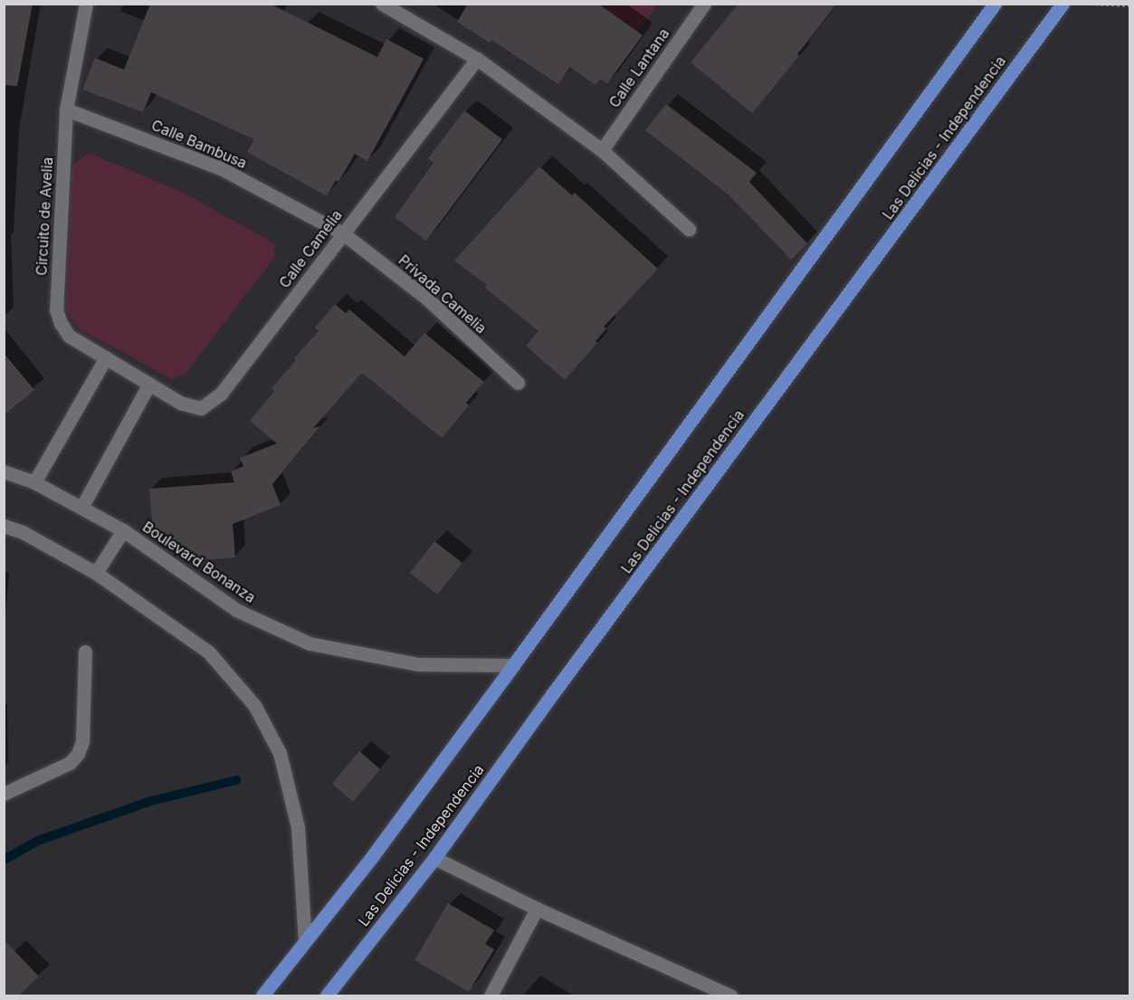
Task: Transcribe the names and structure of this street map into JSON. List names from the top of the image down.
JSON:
{
  "streets": {
    "main road": ["Las Delicias - Independencia"],
    "street": [
      "Calle Lantana",
      "Calle Bambusa",
      "Circuito de Avelia",
      "Calle Camelia",
      "Privada Camelia",
      "Boulevard Bonanza"
    ]
  },
  "crossings": [
    ["Calle Bambusa", "Circuito de Avelia"],
    ["Calle Bambusa", "Calle Camelia"],
    ["Calle Bambusa", "Privada Camelia"],
    ["Circuito de Avelia", "Calle Camelia"],
    ["Calle Camelia", "Privada Camelia"]
  ]
}
